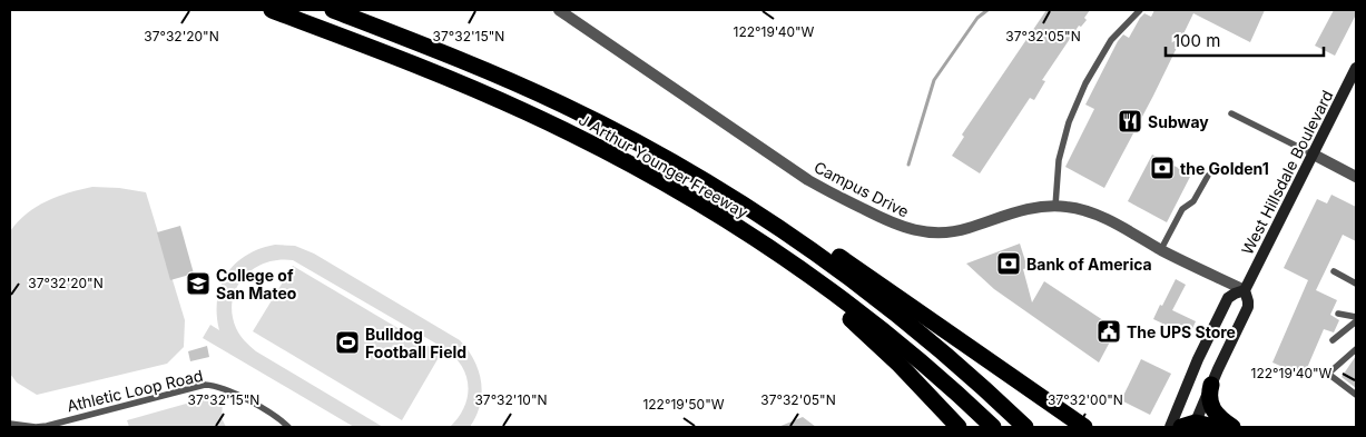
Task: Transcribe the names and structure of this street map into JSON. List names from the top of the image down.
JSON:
{
  "streets": {
    "highway": ["J Arthur Younger Freeway"],
    "main road": ["West Hillsdale Boulevard"],
    "street": ["Campus Drive"],
    "lane": ["Athletic Loop Road"]
  },
  "crossings": [
    ["West Hillsdale Boulevard", "Campus Drive"]
  ],
  "places": {
    "restaurant": ["Subway"],
    "bank": ["the Golden1", "Bank of America"],
    "school or university": ["College of San Mateo"],
    "public building": ["The UPS Store"],
    "sports": ["Bulldog Football Field"]
  },
  "scale_bar": "100 m",
  "coordinates": [
    "122°19'40\"W",
    "37°32'20\"N",
    "37°32'15\"N",
    "37°32'05\"N",
    "37°32'10\"N",
    "37°32'00\"N",
    "122°19'50\"W"
  ]
}
